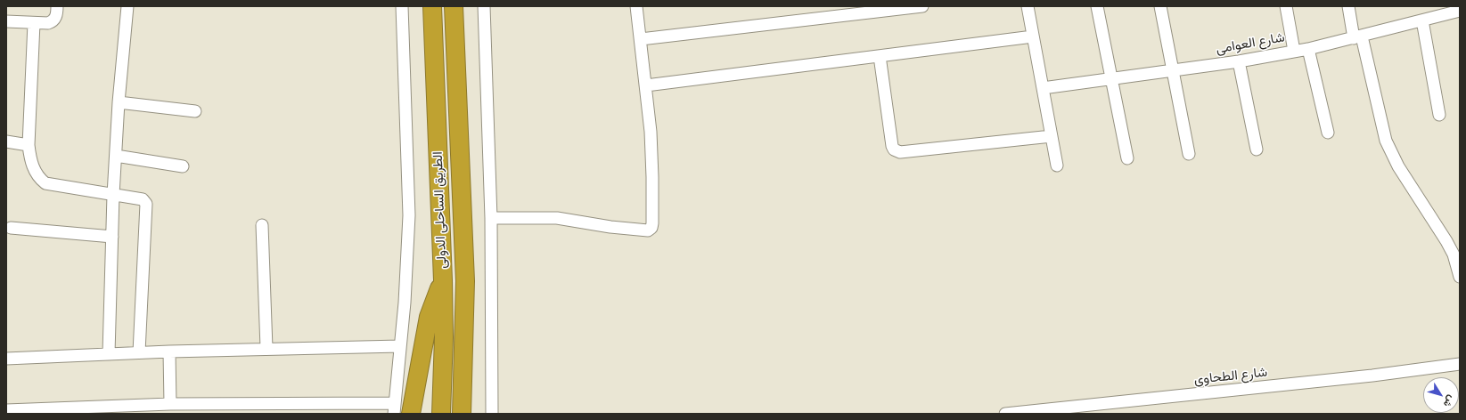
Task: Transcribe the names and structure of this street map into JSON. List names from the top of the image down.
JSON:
{
  "streets": {
    "highway": ["الطريق الساحلى الدولى"],
    "street": ["شارع العوامى", "شارع الطحاوى"]
  },
  "north": "bottom right"
}
